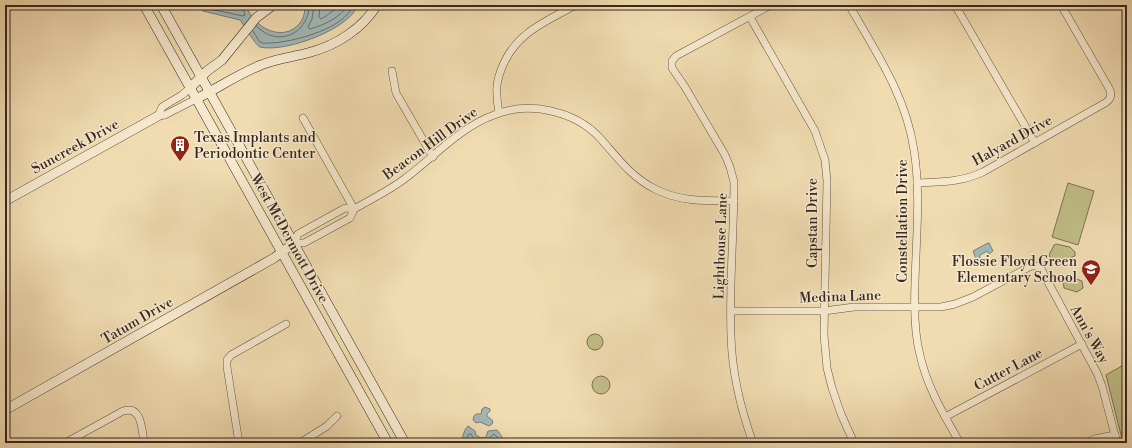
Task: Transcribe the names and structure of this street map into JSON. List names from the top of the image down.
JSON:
{
  "streets": {
    "main road": ["Suncreek Drive", "West McDermott Drive", "Tatum Drive"],
    "street": [
      "Halyard Drive",
      "Beacon Hill Drive",
      "Constellation Drive",
      "Capstan Drive",
      "Lighthouse Lane",
      "Medina Lane",
      "Ann's Way",
      "Cutter Lane"
    ]
  },
  "crossings": [
    ["Halyard Drive", "Constellation Drive"],
    ["Beacon Hill Drive", "West McDermott Drive"],
    ["Beacon Hill Drive", "Lighthouse Lane"],
    ["Beacon Hill Drive", "Tatum Drive"],
    ["Suncreek Drive", "West McDermott Drive"],
    ["Constellation Drive", "Medina Lane"],
    ["Constellation Drive", "Cutter Lane"],
    ["Capstan Drive", "Lighthouse Lane"],
    ["Capstan Drive", "Medina Lane"],
    ["West McDermott Drive", "Tatum Drive"],
    ["Lighthouse Lane", "Medina Lane"],
    ["Medina Lane", "Ann's Way"],
    ["Ann's Way", "Cutter Lane"]
  ],
  "places": {
    "building": ["Texas Implants and Periodontic Center"],
    "school or university": ["Flossie Floyd Green Elementary School"]
  }
}
